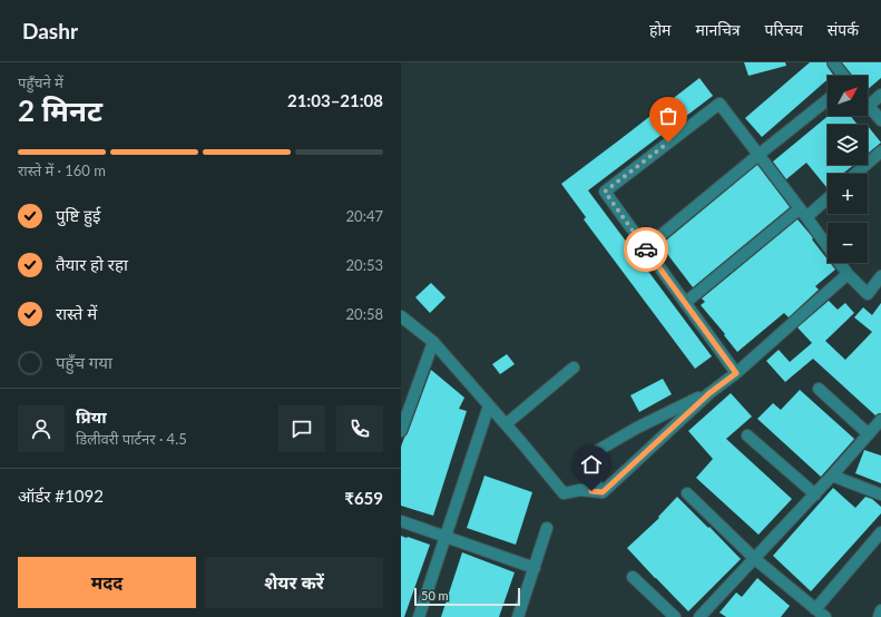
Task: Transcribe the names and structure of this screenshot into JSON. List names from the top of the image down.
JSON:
{
  "scale_bar": "50 m",
  "north": "top right",
  "page": {
    "header": "Dashr",
    "nav": [
      "होम",
      "मानचित्र",
      "परिचय",
      "संपर्क"
    ],
    "heading": ["2 मिनट", "पहुँचने में", "21:03–21:08"],
    "panel": [
      "प्रिया",
      "डिलीवरी पार्टनर · 4.5",
      "ऑर्डर #1092",
      "₹659"
    ],
    "map_buttons": ["+", "−"],
    "bar": "रास्ते में · 160 m",
    "list": [
      ["पुष्टि हुई", "20:47"],
      ["तैयार हो रहा", "20:53"],
      ["रास्ते में", "20:58"],
      "पहुँच गया"
    ],
    "buttons": ["मदद", "शेयर करें"],
    "scale": "50 m"
  }
}
